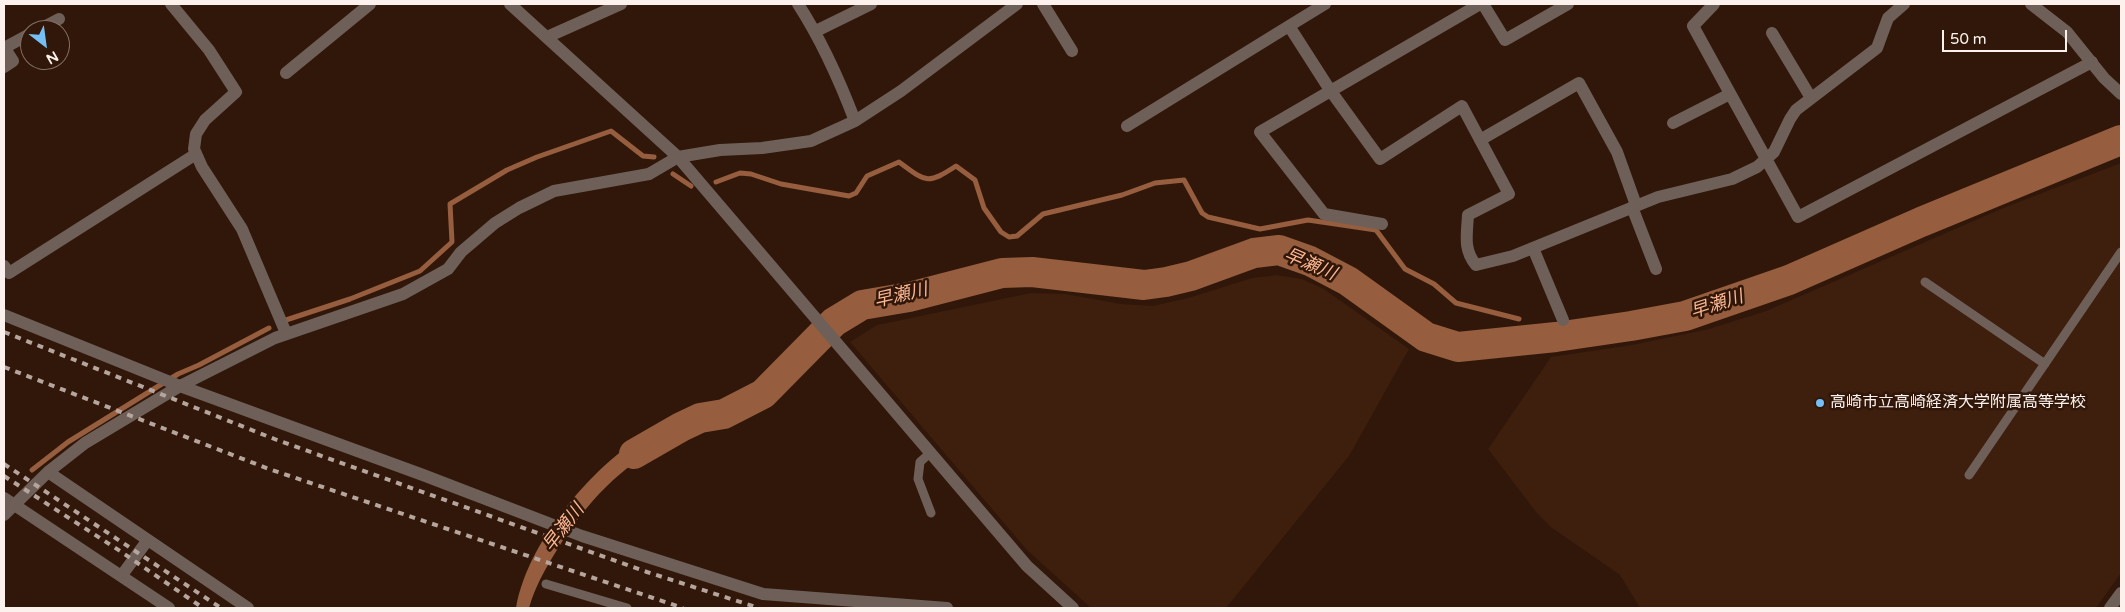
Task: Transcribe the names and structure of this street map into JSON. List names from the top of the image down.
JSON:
{
  "water": ["早瀬川"],
  "places": ["高崎市立高崎経済大学附属高等学校"],
  "scale_bar": "50 m",
  "north": "bottom right"
}
